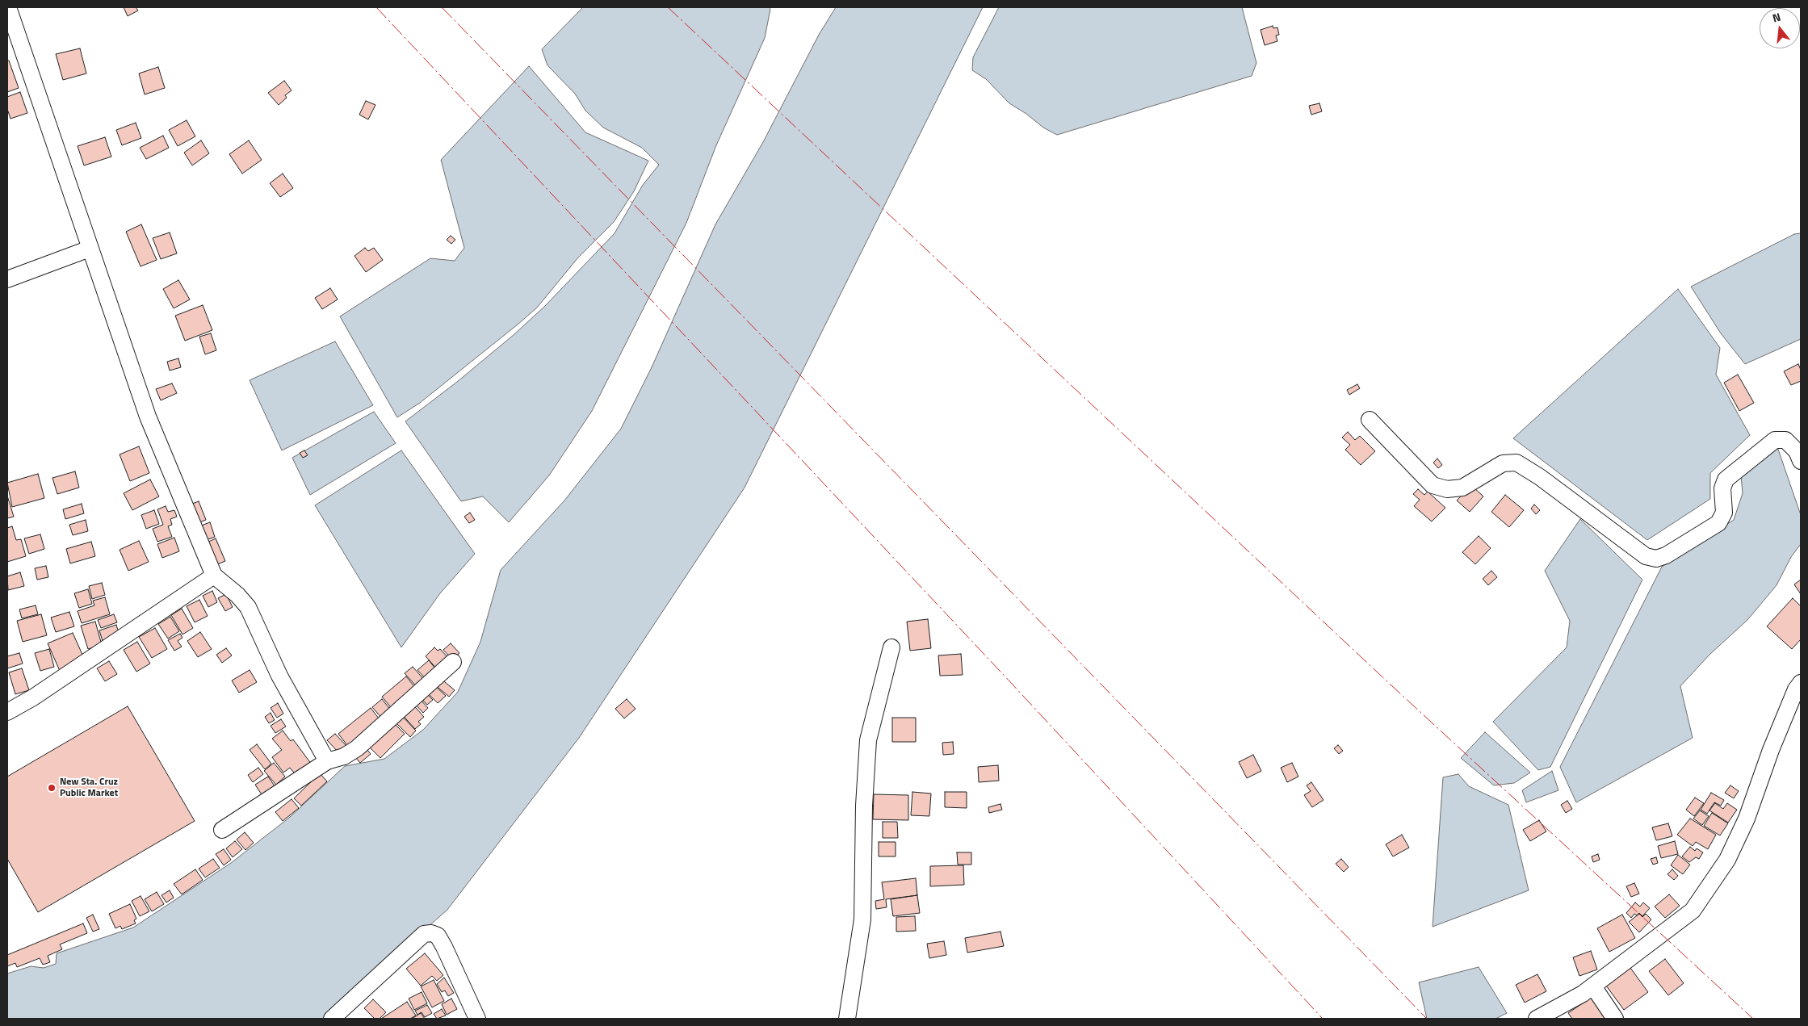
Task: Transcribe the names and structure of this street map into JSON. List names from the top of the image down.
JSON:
{
  "places": ["New Sta. Cruz Public Market"],
  "north": "top"
}
